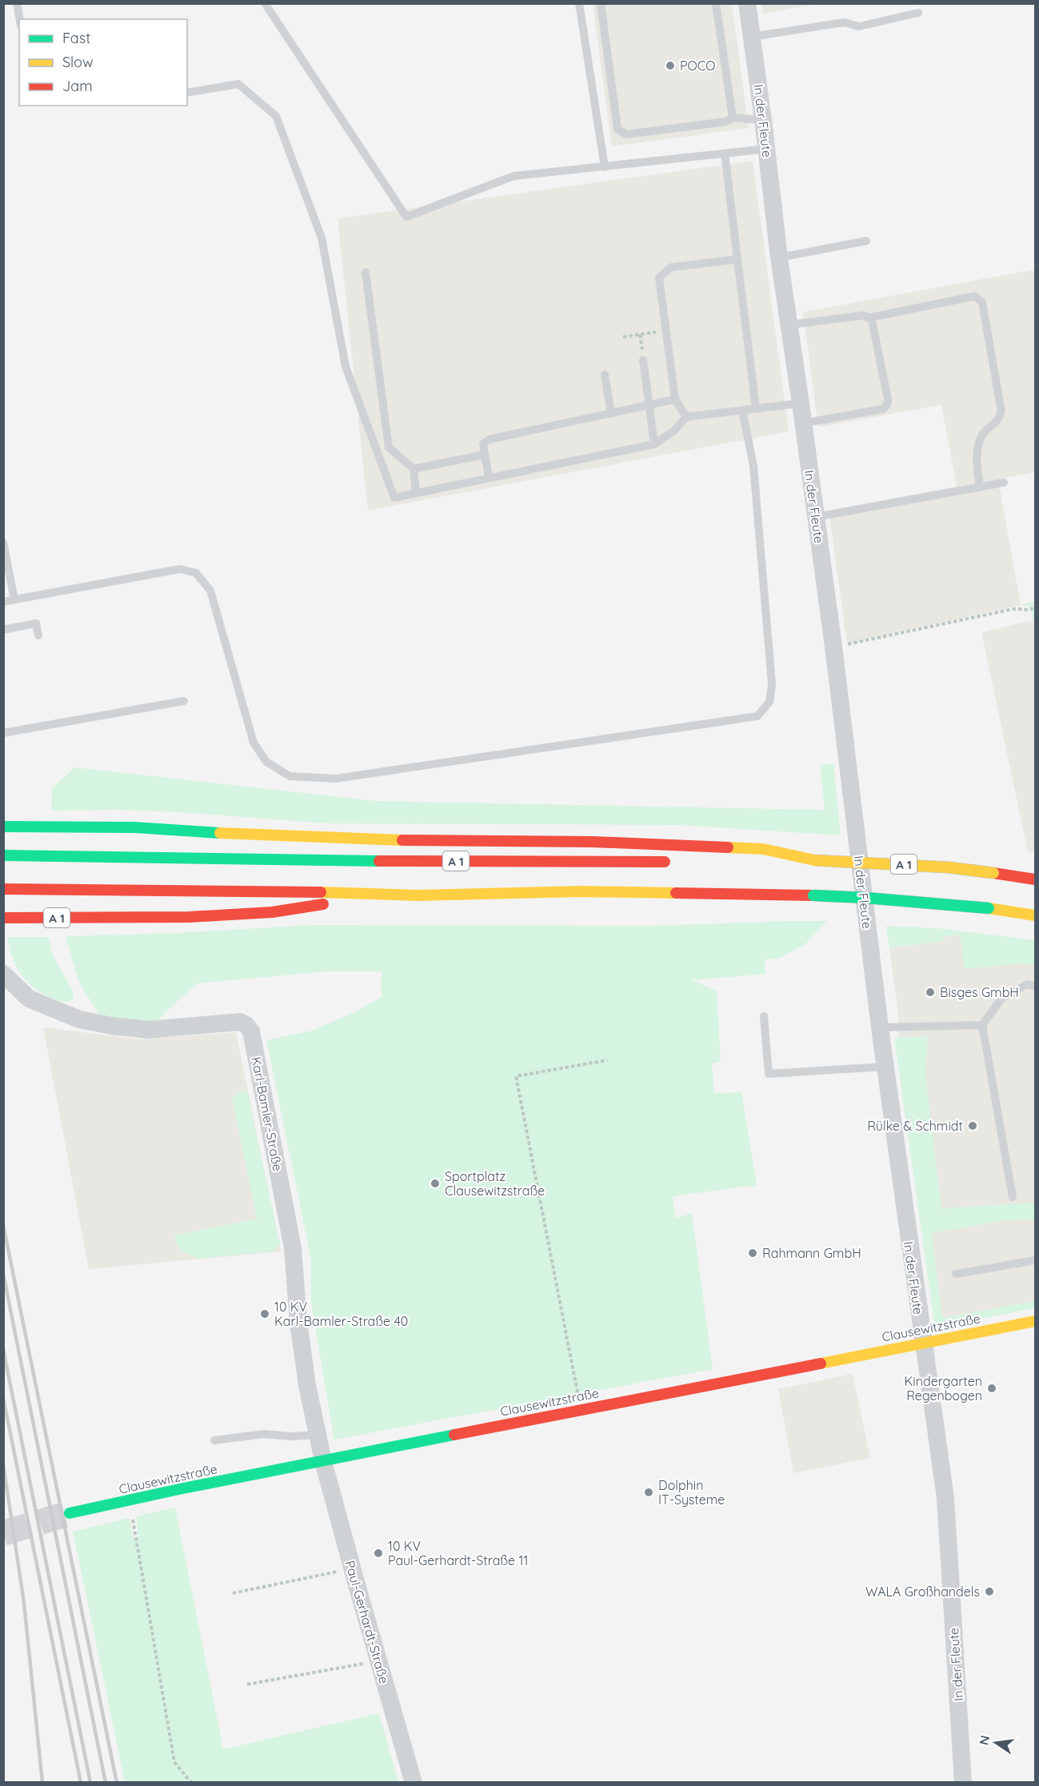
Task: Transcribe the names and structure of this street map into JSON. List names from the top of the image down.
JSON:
{
  "streets": {
    "main road": ["A 1", "Clausewitzstraße"],
    "street": ["In der Fleute", "Karl-Bamler-Straße", "Paul-Gerhardt-Straße"]
  },
  "crossings": [
    ["In der Fleute", "Clausewitzstraße"],
    ["Karl-Bamler-Straße", "Clausewitzstraße"],
    ["Karl-Bamler-Straße", "Paul-Gerhardt-Straße"],
    ["Clausewitzstraße", "Paul-Gerhardt-Straße"]
  ],
  "places": [
    "POCO",
    "Bisges GmbH",
    "Rülke & Schmidt",
    "Sportplatz Clausewitzstraße",
    "Rahmann GmbH",
    "10 KV Karl-Bamler-Straße 40",
    "Kindergarten Regenbogen",
    "Dolphin IT-Systeme",
    "10 KV Paul-Gerhardt-Straße 11",
    "WALA Großhandels"
  ],
  "legend": ["Fast", "Slow", "Jam"],
  "north": "left"
}
